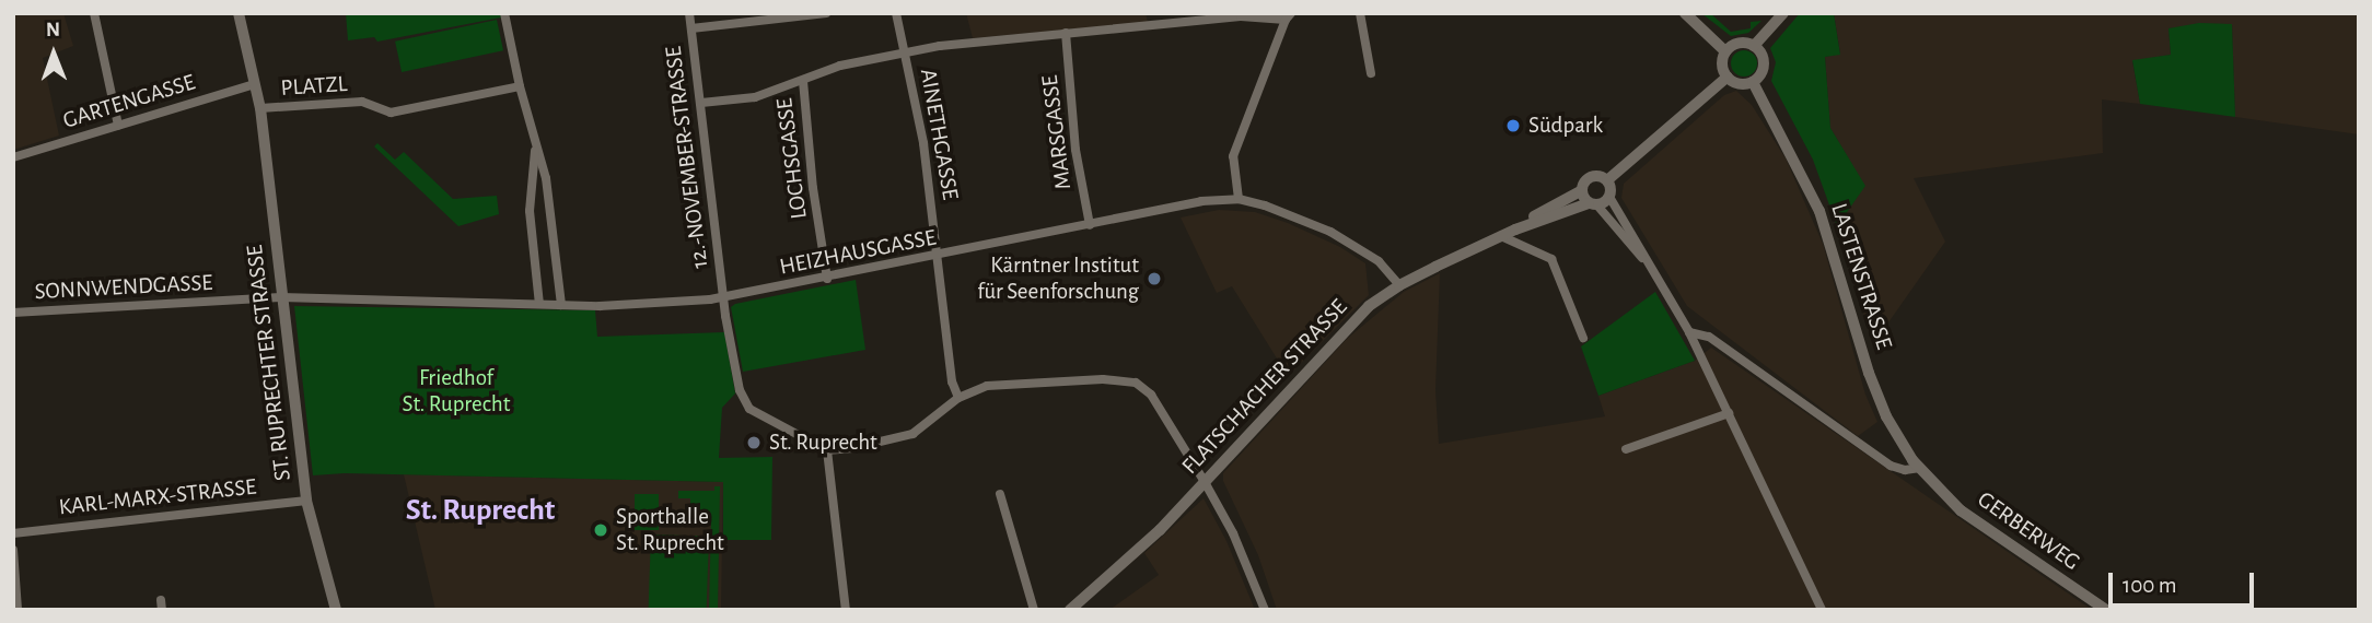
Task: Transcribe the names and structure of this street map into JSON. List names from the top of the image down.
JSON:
{
  "streets": {
    "street": [
      "PLATZL",
      "GARTENGASSE",
      "MARSGASSE",
      "AINETHGASSE",
      "12.-NOVEMBER-STRASSE",
      "LOCHSGASSE",
      "HEIZHAUSGASSE",
      "LASTENSTRASSE",
      "SONNWENDGASSE",
      "ST. RUPRECHTER STRASSE",
      "FLATSCHACHER STRASSE",
      "KARL-MARX-STRASSE",
      "GERBERWEG"
    ]
  },
  "crossings": [
    ["PLATZL", "ST. RUPRECHTER STRASSE"],
    ["GARTENGASSE", "ST. RUPRECHTER STRASSE"],
    ["MARSGASSE", "HEIZHAUSGASSE"],
    ["AINETHGASSE", "HEIZHAUSGASSE"],
    ["12.-NOVEMBER-STRASSE", "HEIZHAUSGASSE"],
    ["LOCHSGASSE", "HEIZHAUSGASSE"],
    ["HEIZHAUSGASSE", "SONNWENDGASSE"],
    ["HEIZHAUSGASSE", "ST. RUPRECHTER STRASSE"],
    ["HEIZHAUSGASSE", "FLATSCHACHER STRASSE"],
    ["LASTENSTRASSE", "GERBERWEG"],
    ["SONNWENDGASSE", "ST. RUPRECHTER STRASSE"],
    ["ST. RUPRECHTER STRASSE", "KARL-MARX-STRASSE"]
  ],
  "districts": ["St. Ruprecht"],
  "parks": ["Friedhof St. Ruprecht"],
  "places": [
    "Südpark",
    "Kärntner Institut für Seenforschung",
    "St. Ruprecht",
    "Sporthalle St. Ruprecht"
  ],
  "scale_bar": "100 m",
  "north": "top"
}
